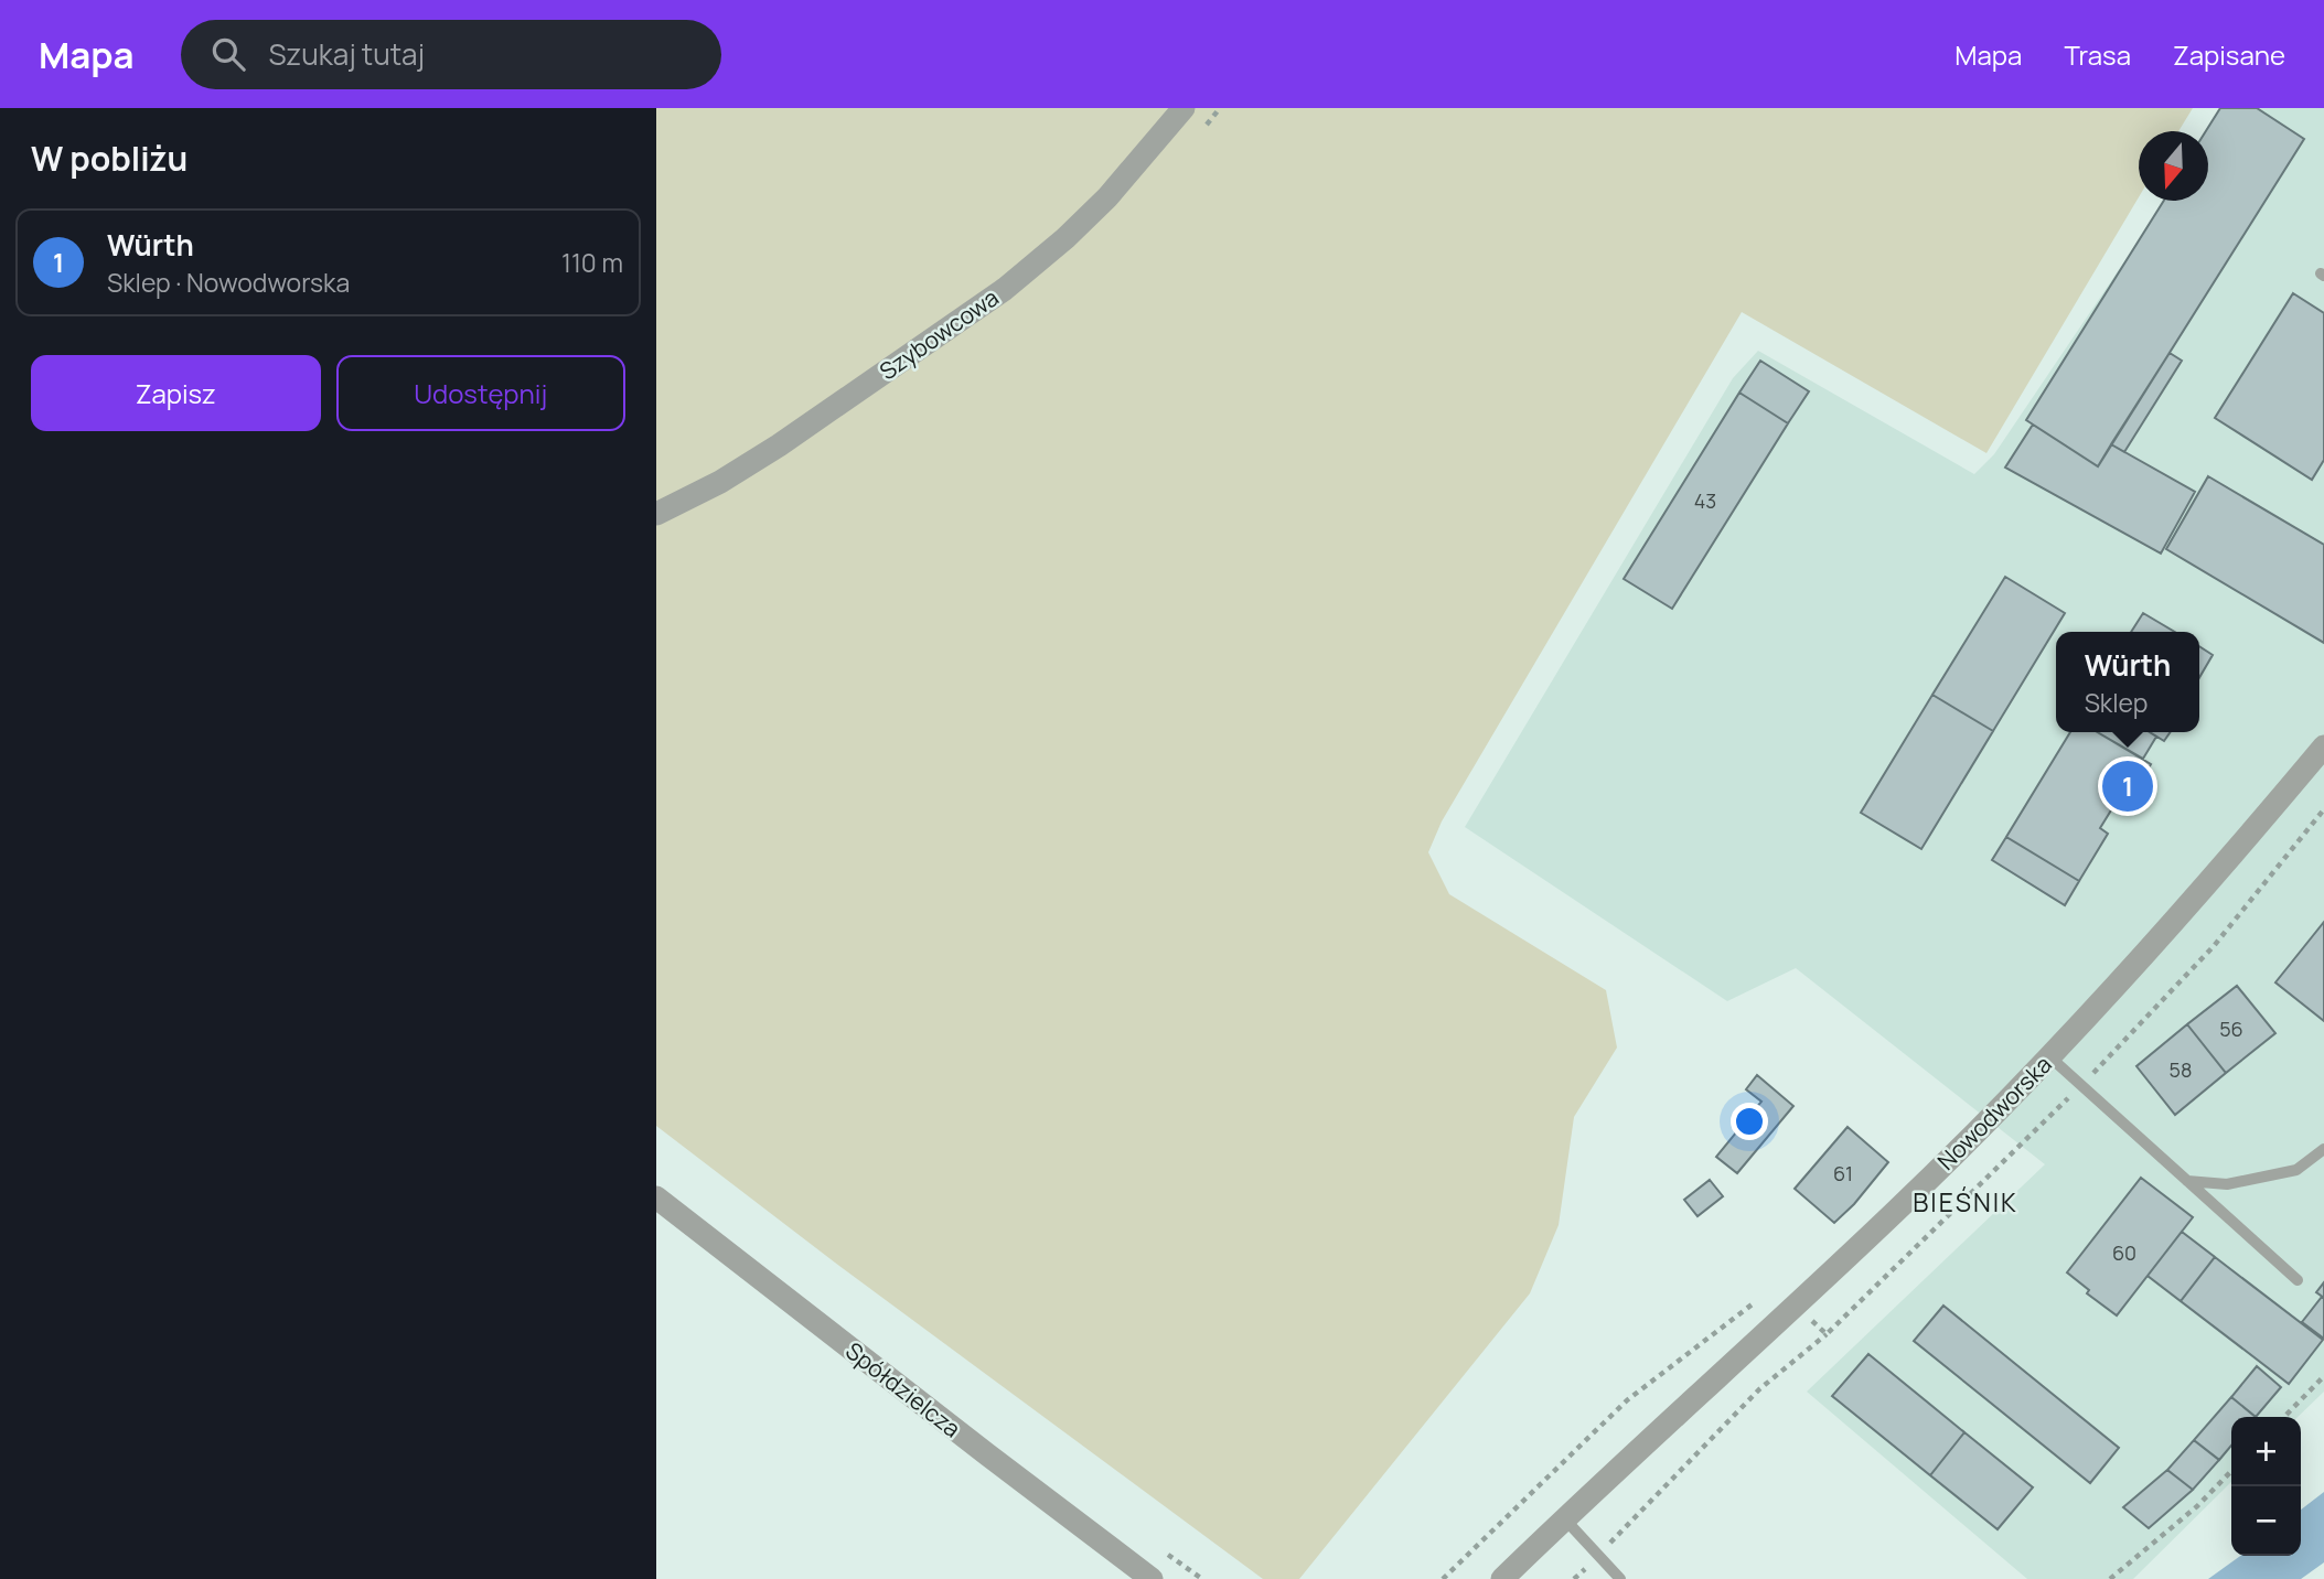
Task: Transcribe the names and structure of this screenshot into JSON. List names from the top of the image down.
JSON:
{
  "streets": {
    "street": ["Szybowcowa", "Nowodworska", "Spółdzielcza"]
  },
  "districts": ["BIEŚNIK"],
  "house_numbers": [
    "43",
    "56",
    "58",
    "61",
    "60"
  ],
  "north": "bottom",
  "page": {
    "header": "Mapa",
    "search": "Szukaj tutaj",
    "nav": ["Mapa", "Trasa", "Zapisane"],
    "heading": "W pobliżu",
    "list": [
      {
        "mark": "1",
        "name": "Würth",
        "note": "Sklep · Nowodworska",
        "value": "110 m"
      }
    ],
    "buttons": ["Zapisz", "Udostępnij"],
    "popup": ["Würth", "Sklep"],
    "pins": "1",
    "map_buttons": ["+", "−"]
  }
}
